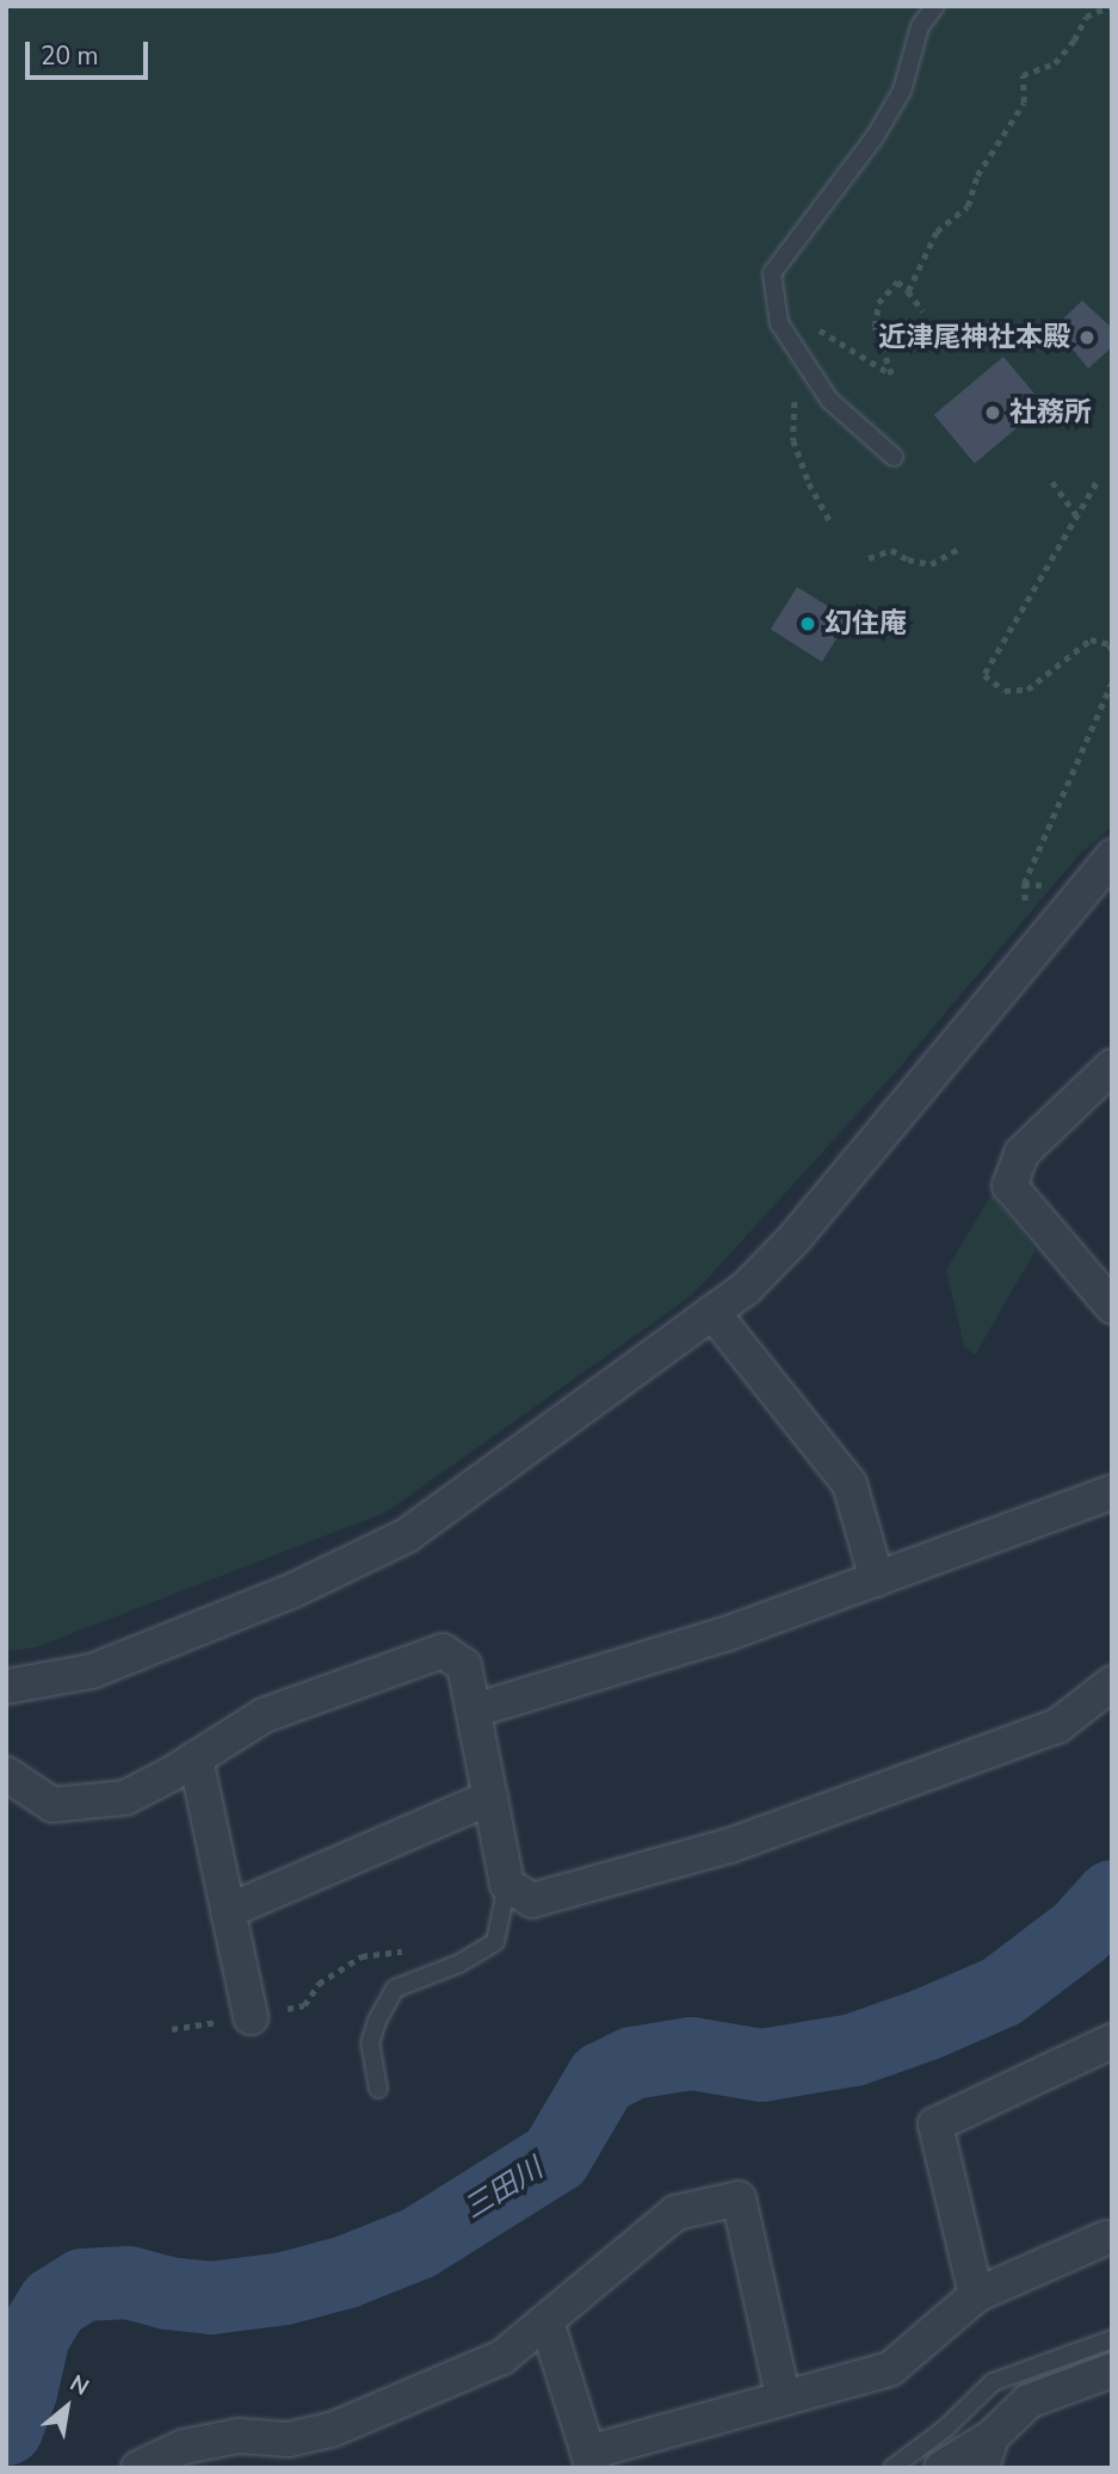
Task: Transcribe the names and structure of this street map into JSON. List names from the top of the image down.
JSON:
{
  "water": ["三田川"],
  "places": ["近津尾神社本殿", "社務所", "幻住庵"],
  "scale_bar": "20 m",
  "north": "top right"
}
